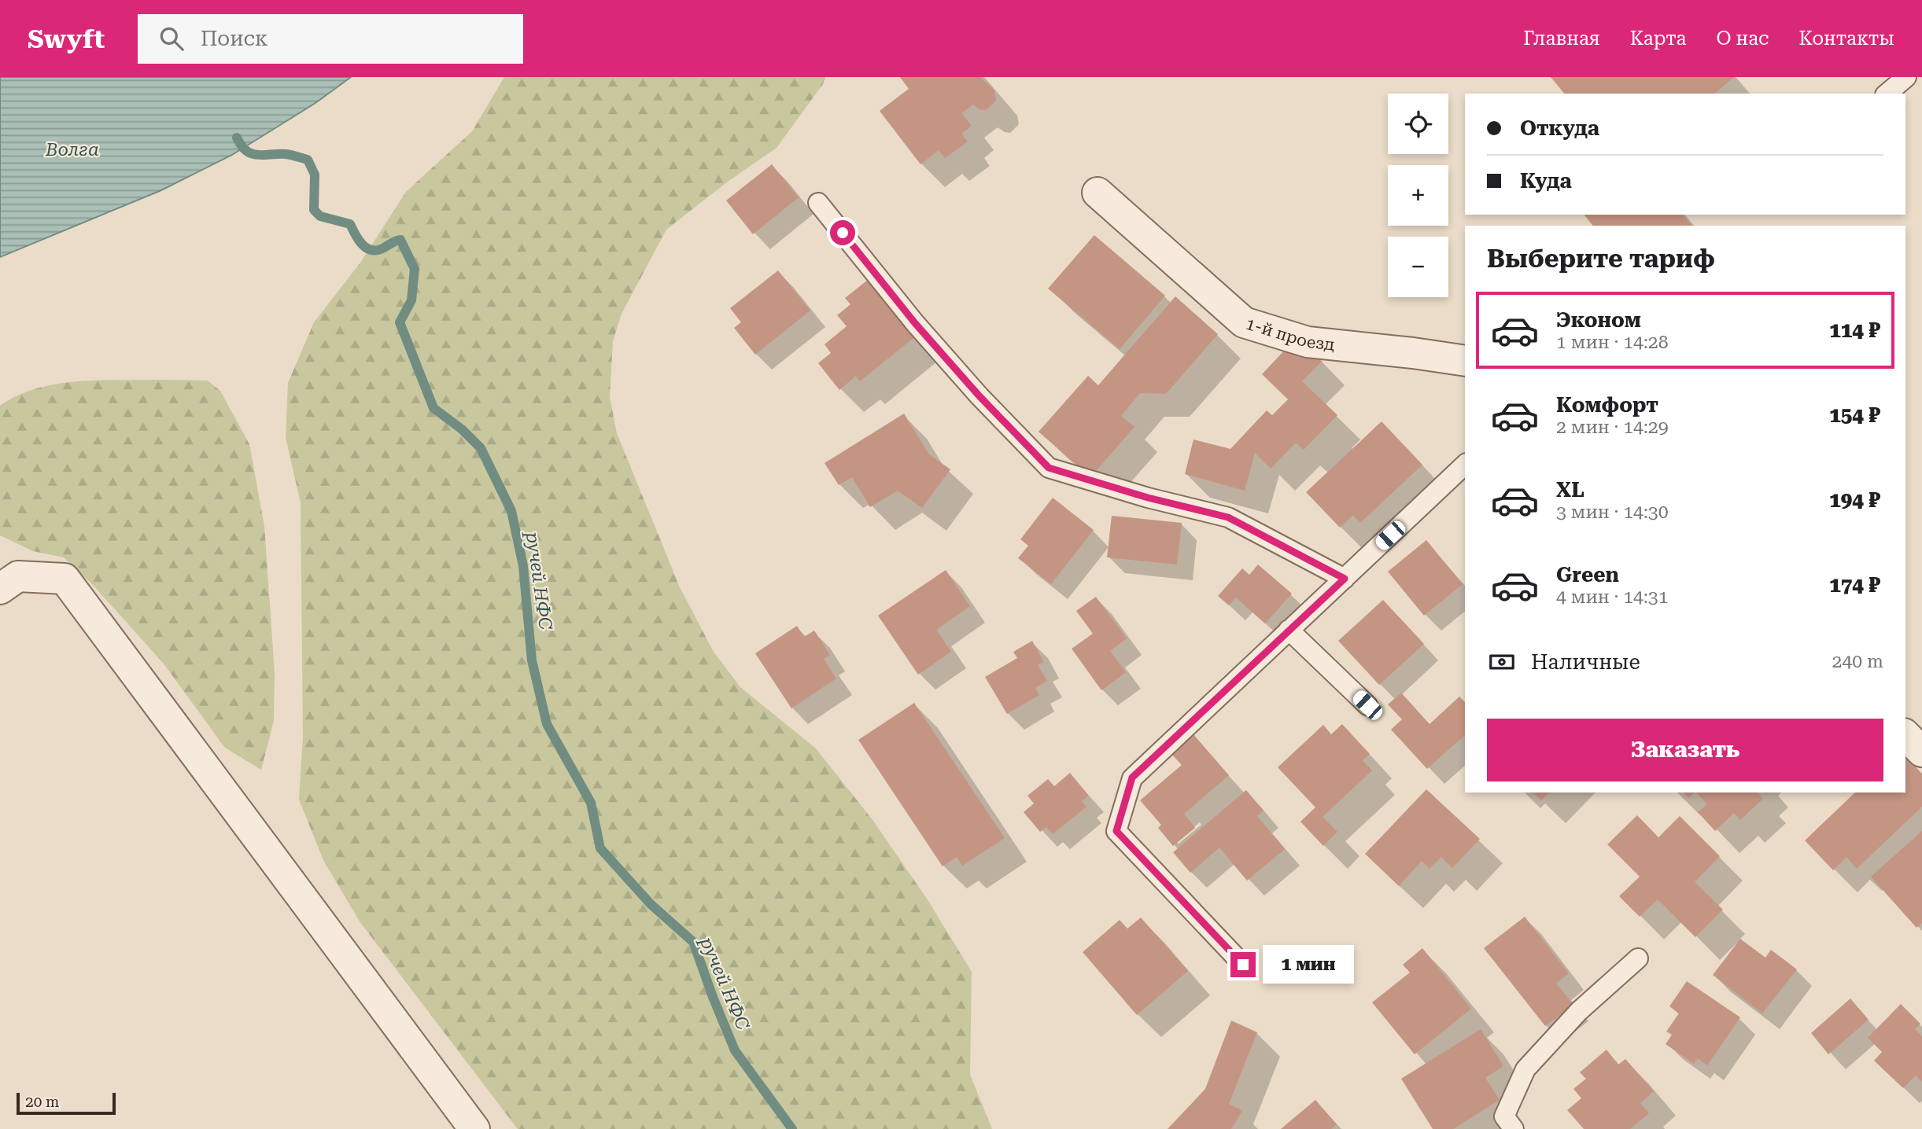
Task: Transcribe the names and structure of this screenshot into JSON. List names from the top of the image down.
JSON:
{
  "streets": {
    "street": ["1-й проезд"]
  },
  "water": ["Волга", "ручей НФС"],
  "scale_bar": "20 m",
  "page": {
    "header": "Swyft",
    "search": "Поиск",
    "nav": [
      "Главная",
      "Карта",
      "О нас",
      "Контакты"
    ],
    "map_buttons": ["+", "−"],
    "banner": ["Откуда", "Куда"],
    "heading": "Выберите тариф",
    "list": [
      {
        "name": "Эконом",
        "note": "1 мин · 14:28",
        "value": "114 ₽"
      },
      {
        "name": "Комфорт",
        "note": "2 мин · 14:29",
        "value": "154 ₽"
      },
      {
        "name": "XL",
        "note": "3 мин · 14:30",
        "value": "194 ₽"
      },
      {
        "name": "Green",
        "note": "4 мин · 14:31",
        "value": "174 ₽"
      }
    ],
    "pay": ["Наличные", "240 m"],
    "buttons": "Заказать",
    "bubble": "1 мин",
    "scale": "20 m"
  }
}
